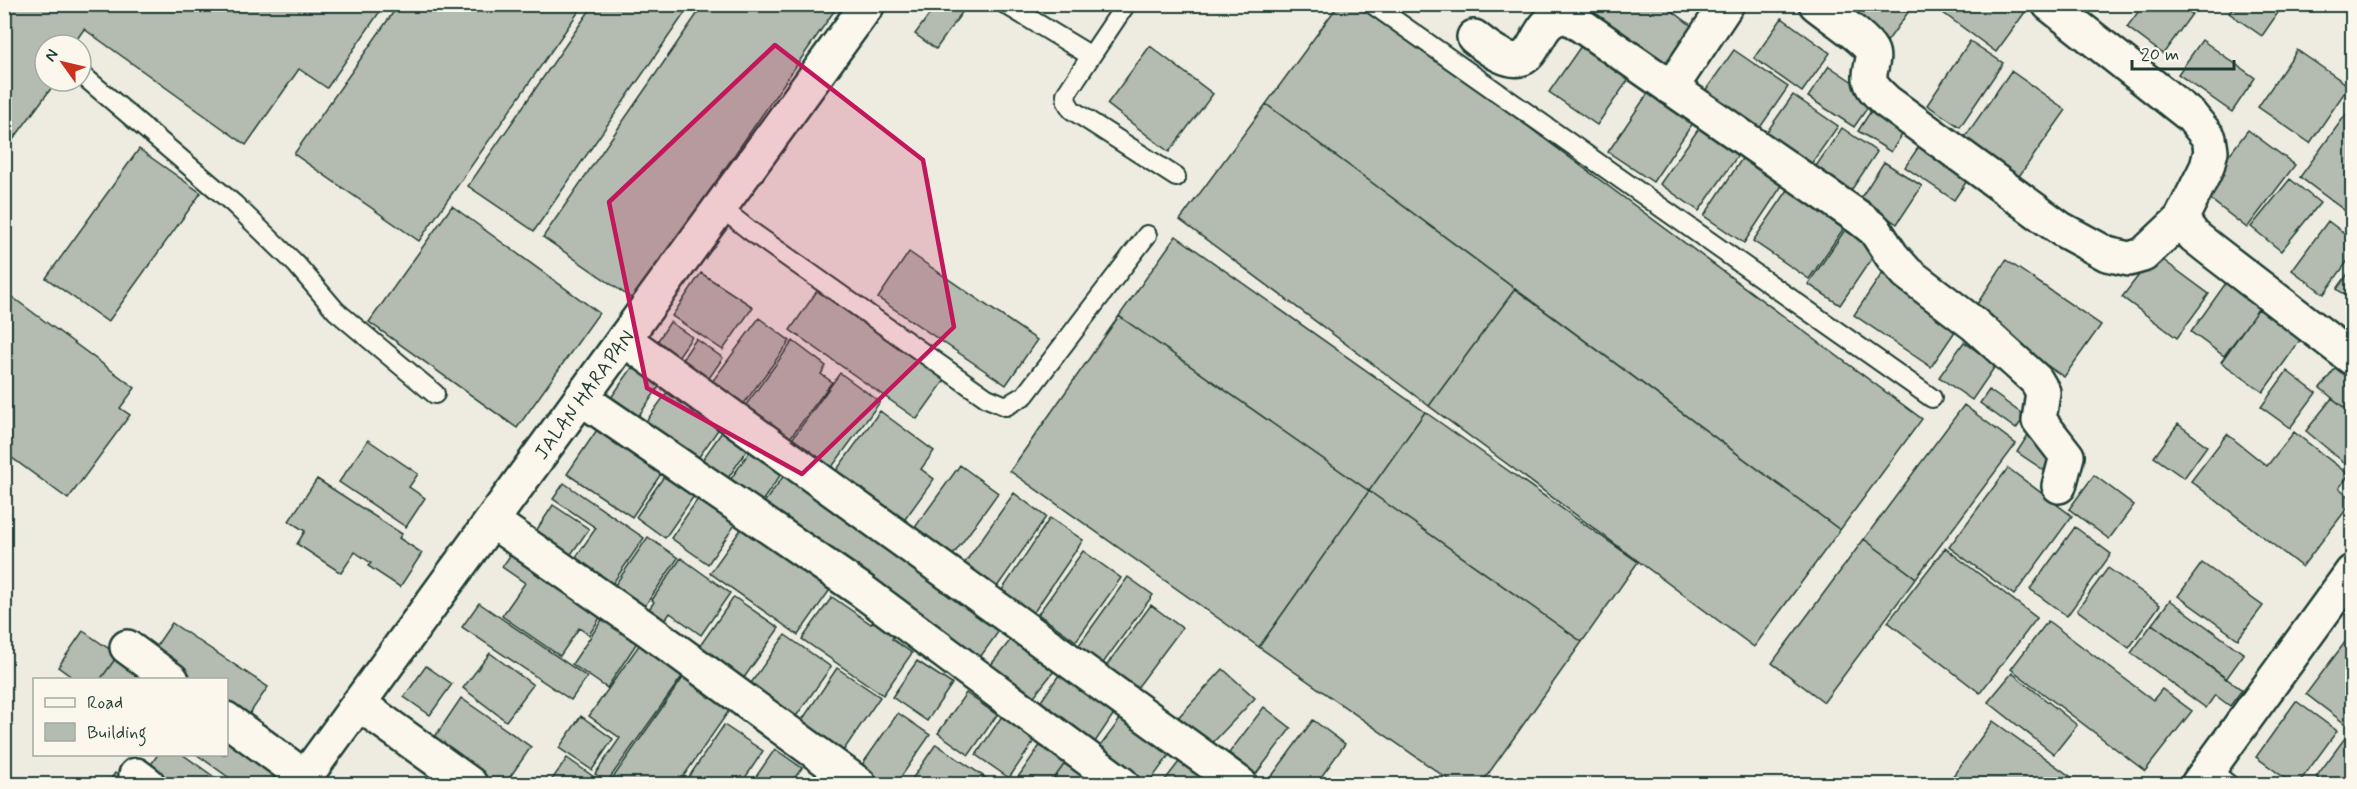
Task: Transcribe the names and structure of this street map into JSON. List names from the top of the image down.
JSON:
{
  "streets": {
    "street": ["JALAN HARAPAN"]
  },
  "legend": ["Road", "Building"],
  "scale_bar": "20 m",
  "north": "top left"
}
